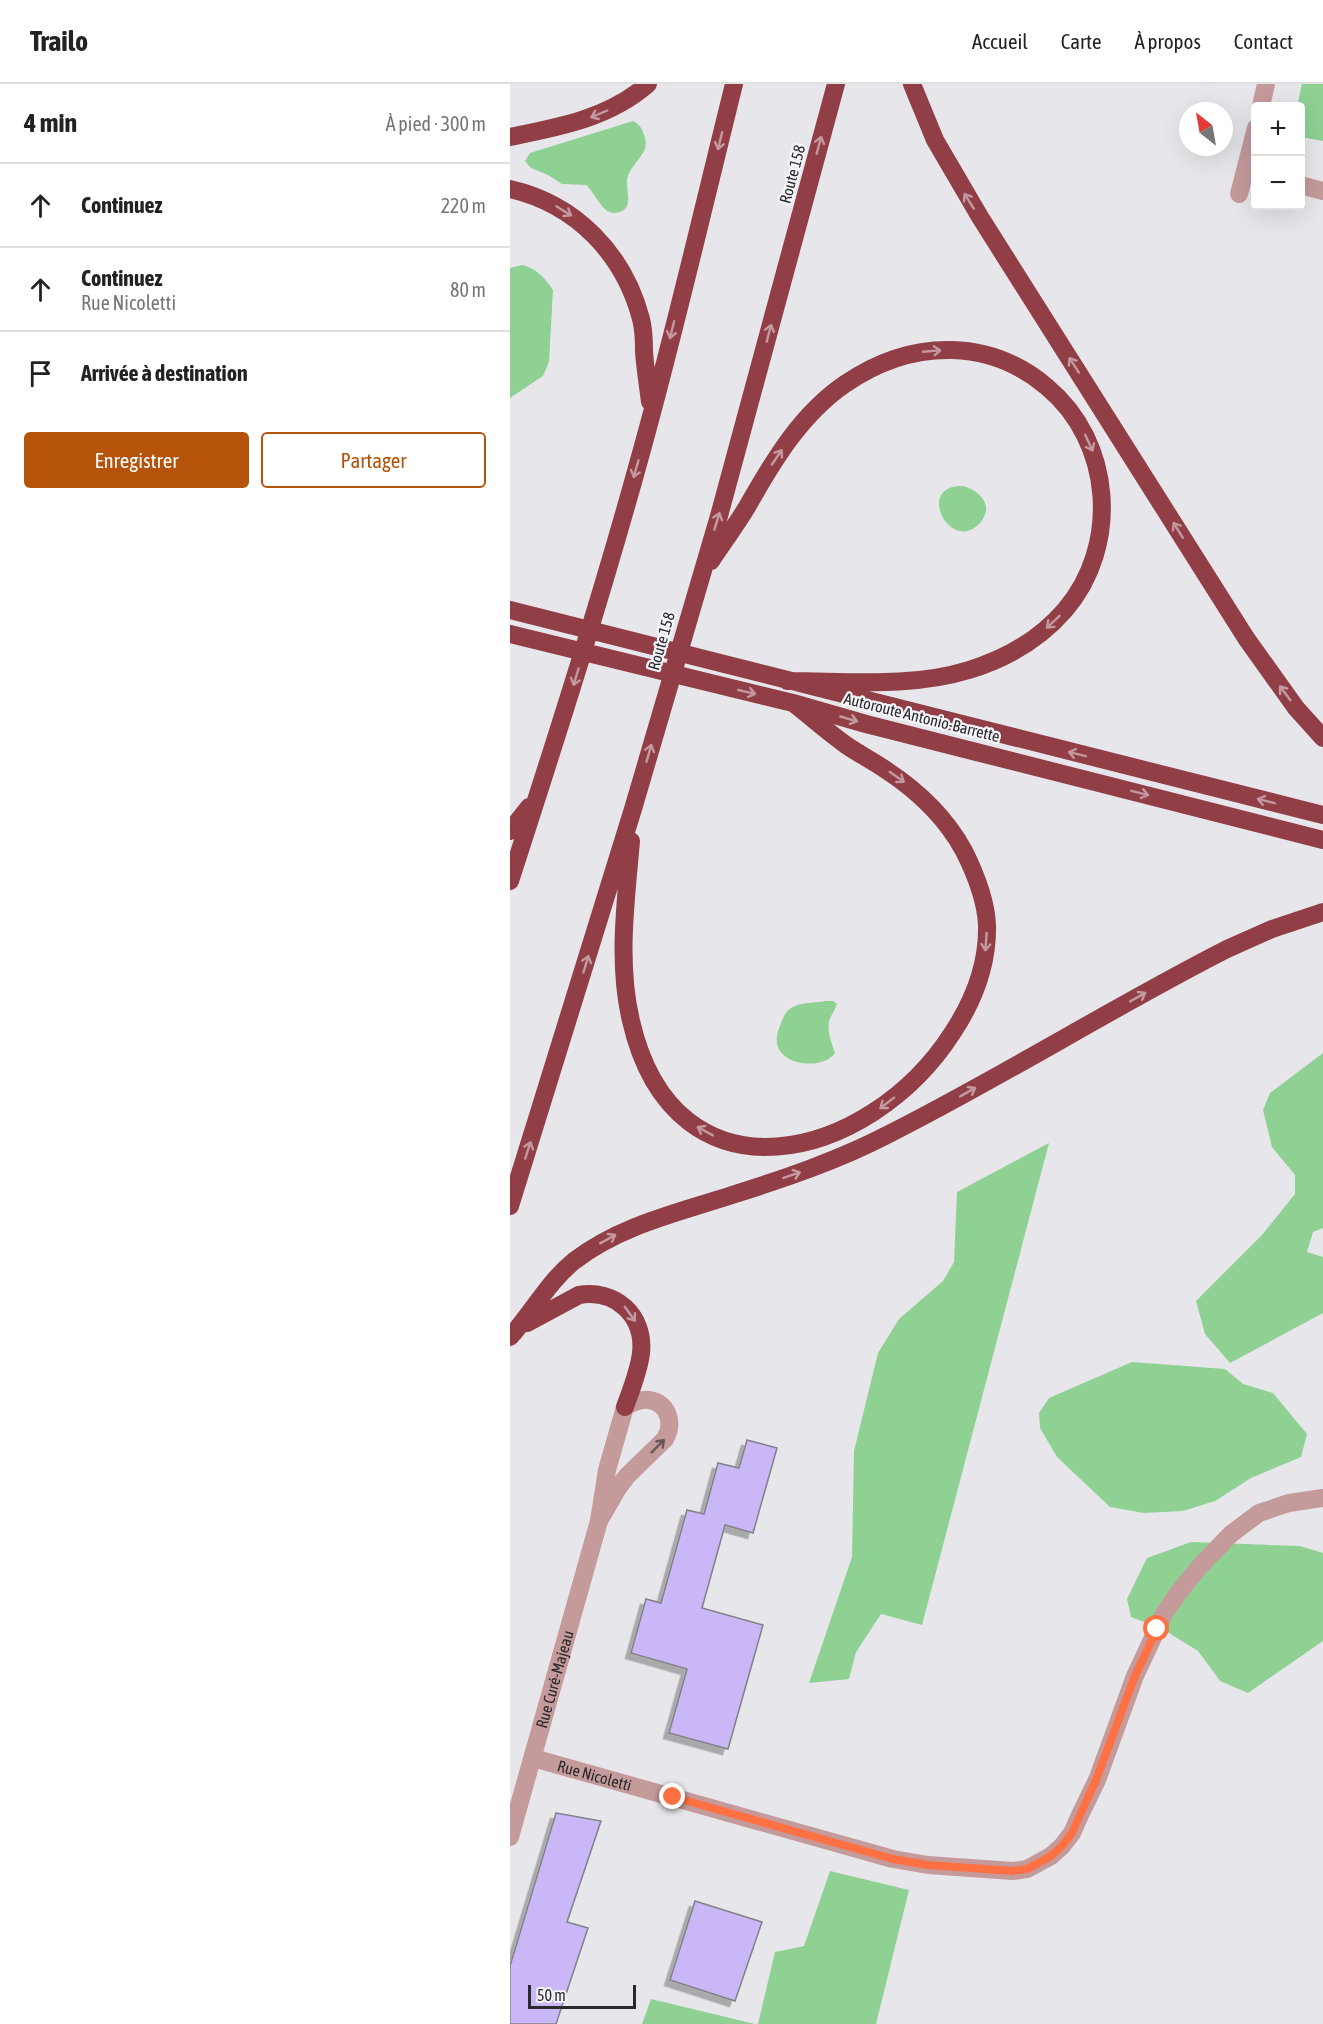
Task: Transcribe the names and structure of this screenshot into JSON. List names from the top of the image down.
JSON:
{
  "streets": {
    "highway": ["Route 158", "Autoroute Antonio-Barrette"],
    "street": ["Rue Curé-Majeau", "Rue Nicoletti"]
  },
  "crossings": [
    ["Rue Curé-Majeau", "Rue Nicoletti"]
  ],
  "scale_bar": "50 m",
  "north": "top left",
  "page": {
    "header": "Trailo",
    "nav": [
      "Accueil",
      "Carte",
      "À propos",
      "Contact"
    ],
    "heading": ["4 min", "À pied · 300 m"],
    "map_buttons": ["+", "−"],
    "list": [
      ["Continuez", "220 m"],
      ["Continuez", "Rue Nicoletti", "80 m"],
      "Arrivée à destination"
    ],
    "buttons": ["Enregistrer", "Partager"],
    "scale": "50 m"
  }
}
